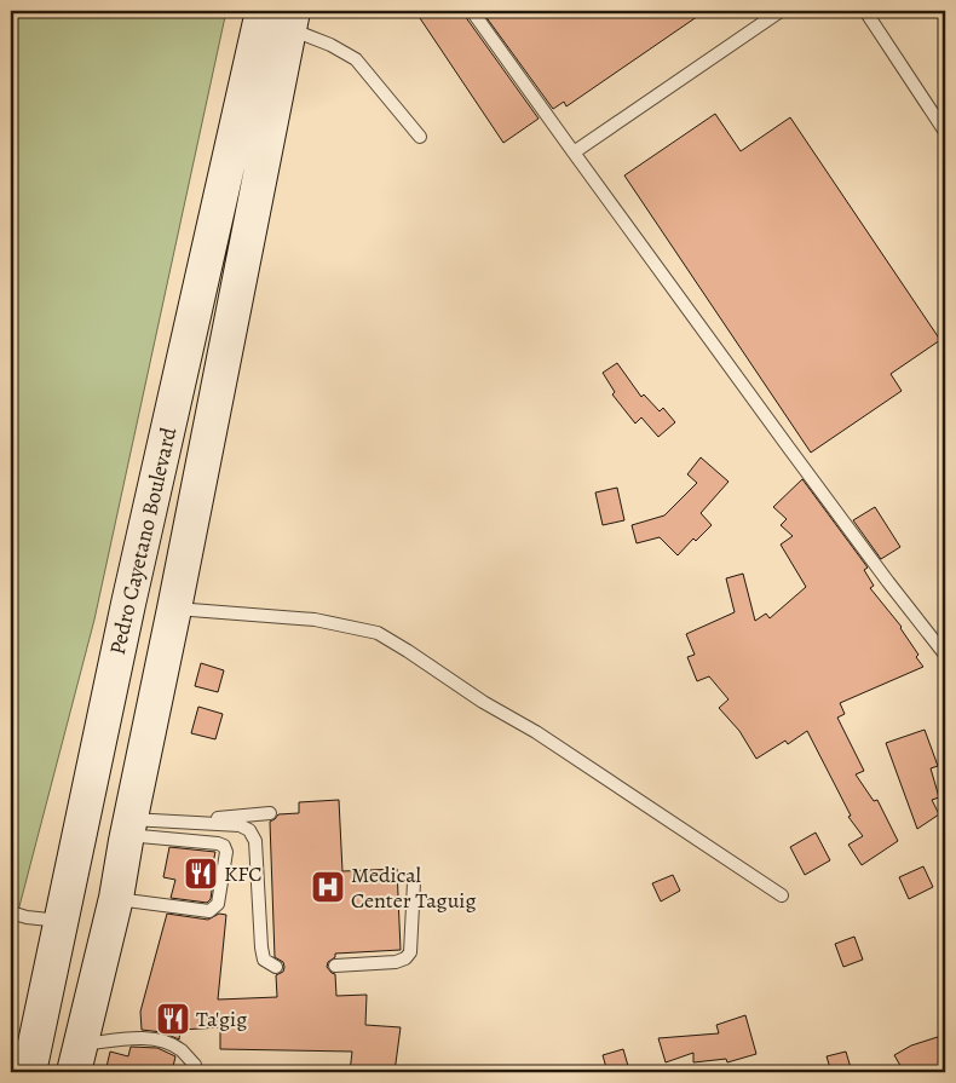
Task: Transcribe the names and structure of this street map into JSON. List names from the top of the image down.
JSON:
{
  "streets": {
    "main road": ["Pedro Cayetano Boulevard"]
  },
  "places": {
    "restaurant": ["KFC", "Ta'gig"],
    "hospital": ["Medical Center Taguig"]
  }
}
